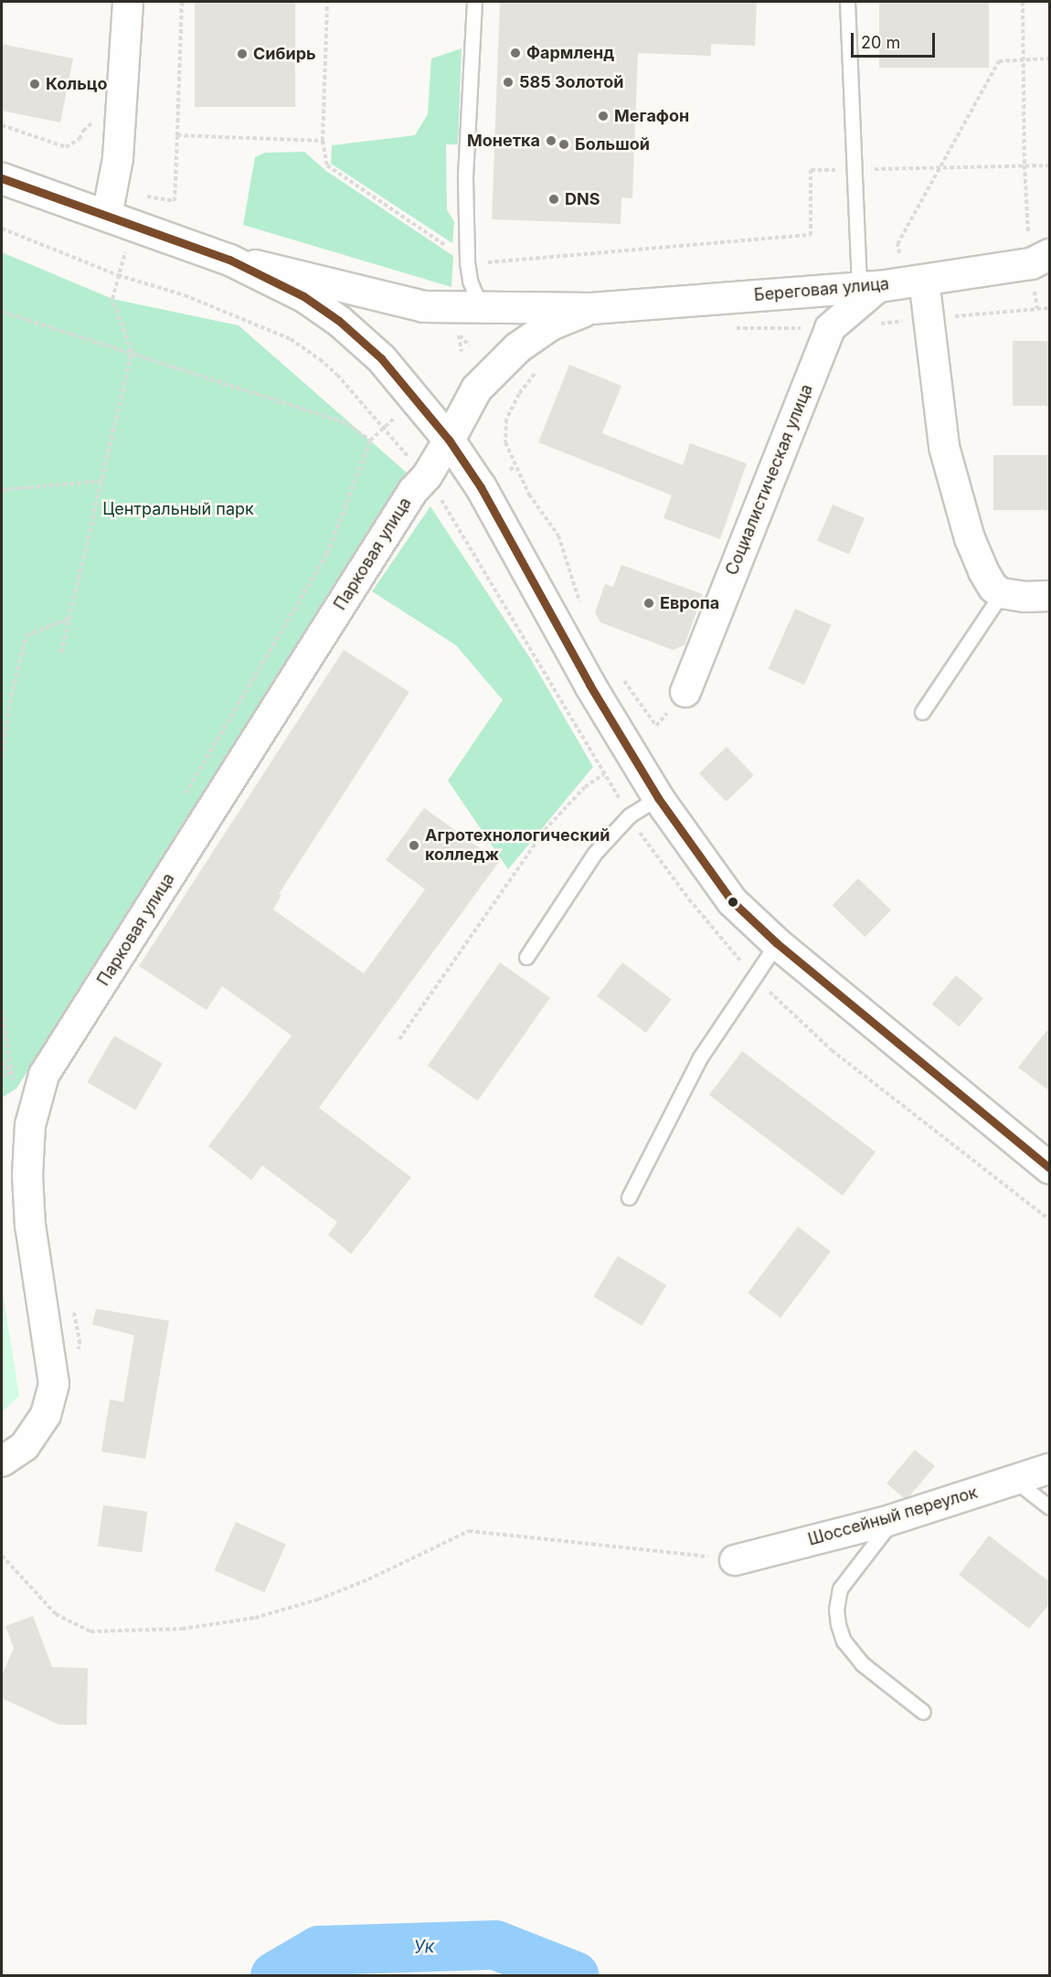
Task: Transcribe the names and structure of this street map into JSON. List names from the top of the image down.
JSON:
{
  "streets": {
    "main road": ["Береговая улица"],
    "street": ["Социалистическая улица", "Парковая улица", "Шоссейный переулок"]
  },
  "crossings": [
    ["Береговая улица", "Социалистическая улица"],
    ["Береговая улица", "Парковая улица"]
  ],
  "water": ["Ук"],
  "parks": ["Центральный парк"],
  "places": [
    "Фармленд",
    "Сибирь",
    "585 Золотой",
    "Кольцо",
    "Мегафон",
    "Монетка",
    "Большой",
    "DNS",
    "Европа",
    "Агротехнологический колледж"
  ],
  "scale_bar": "20 m"
}
